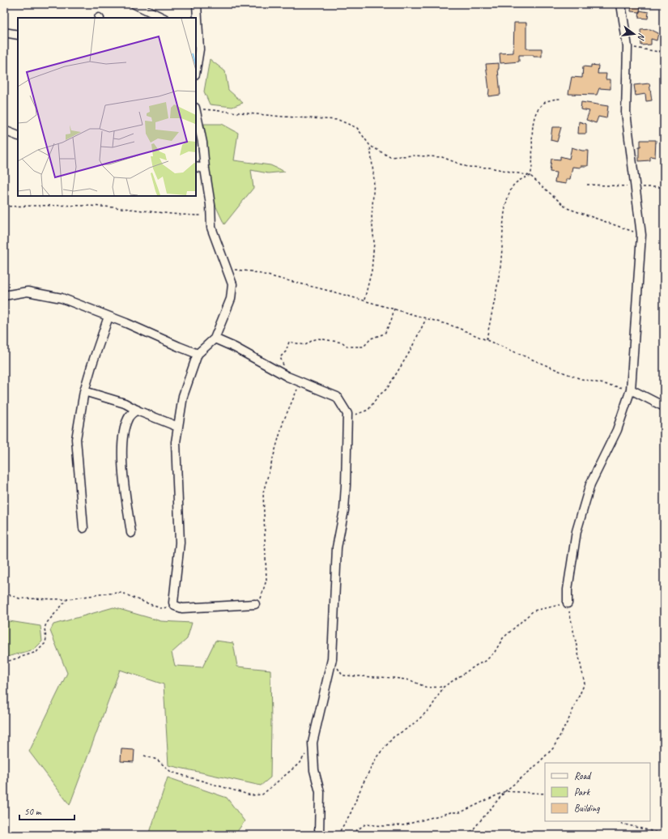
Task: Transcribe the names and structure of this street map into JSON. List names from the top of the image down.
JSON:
{
  "legend": ["Road", "Park", "Building"],
  "scale_bar": "50 m",
  "north": "right"
}
